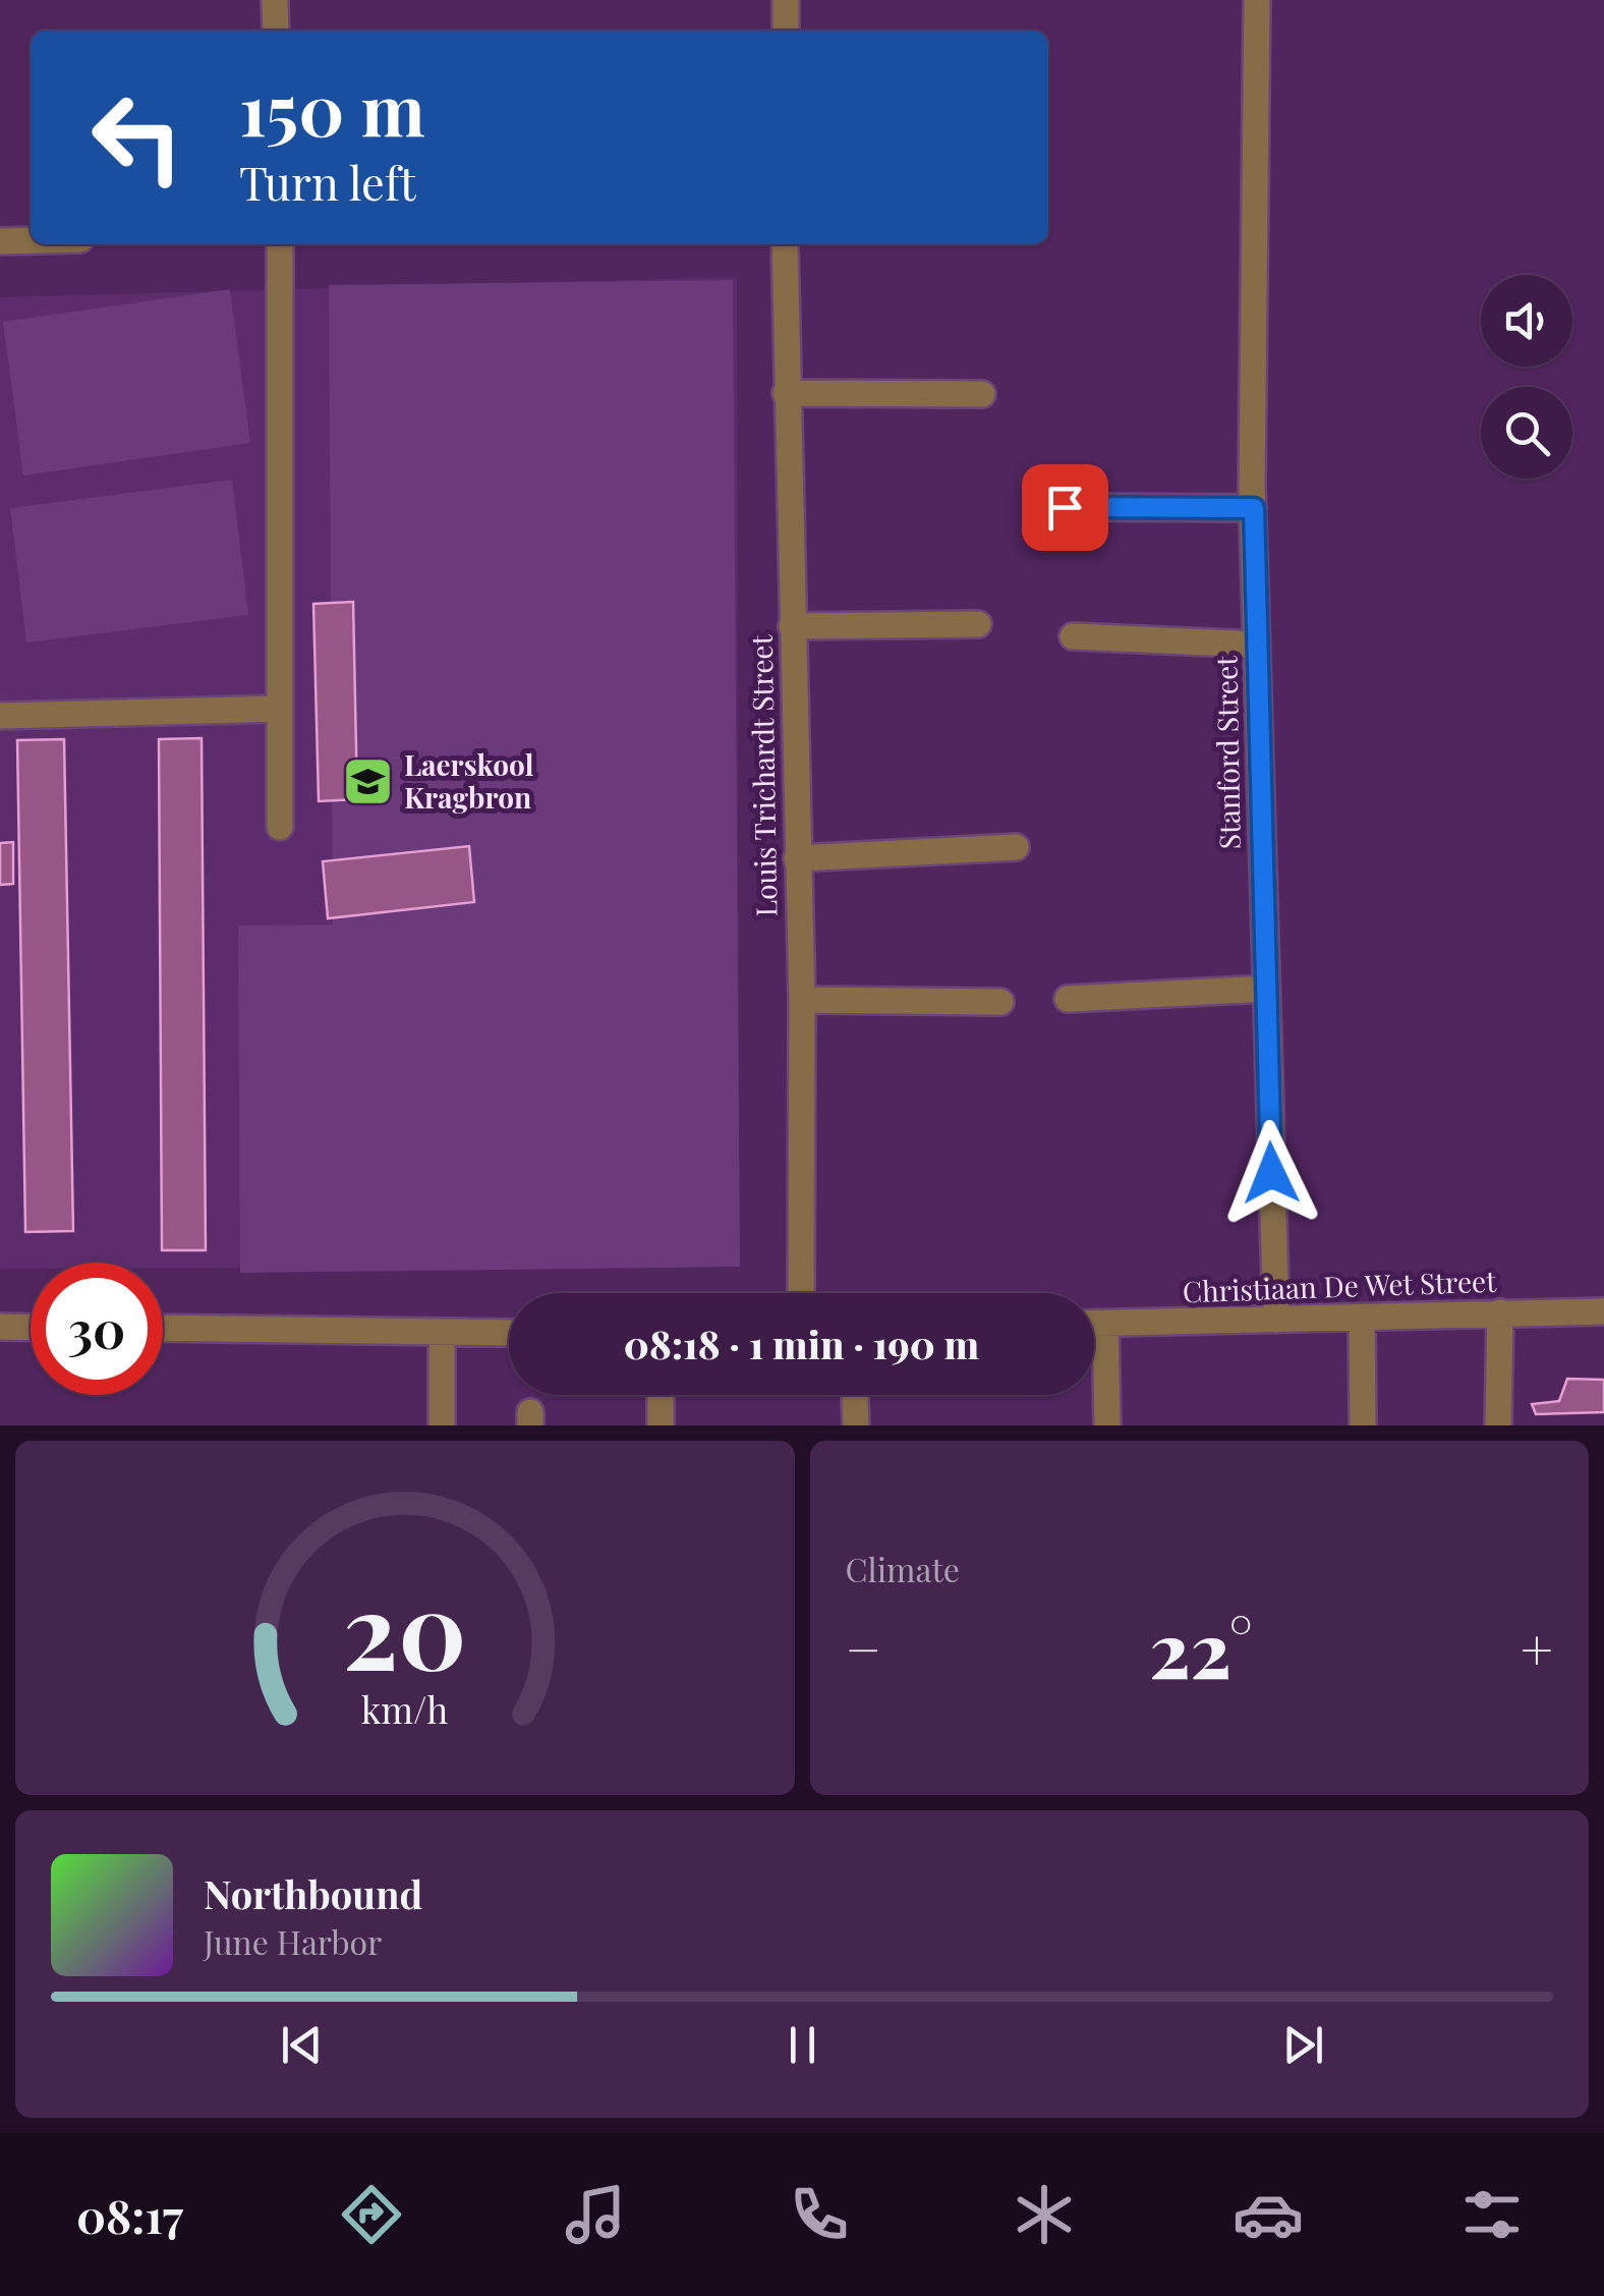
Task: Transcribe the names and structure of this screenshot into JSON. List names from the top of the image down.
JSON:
{
  "streets": {
    "street": ["Stanford Street", "Louis Trichardt Street", "Christiaan De Wet Street"]
  },
  "crossings": [
    ["Stanford Street", "Christiaan De Wet Street"]
  ],
  "places": {
    "school or university": ["Laerskool Kragbron"]
  },
  "page": {
    "turn": ["150 m", "Turn left"],
    "limit": "30",
    "trip": "08:18 · 1 min · 190 m",
    "tile": "Climate",
    "heat": ["−", "22°", "+"],
    "song": ["Northbound", "June Harbor"],
    "tabs": "08:17",
    "gauge": ["20", "km/h"]
  }
}
